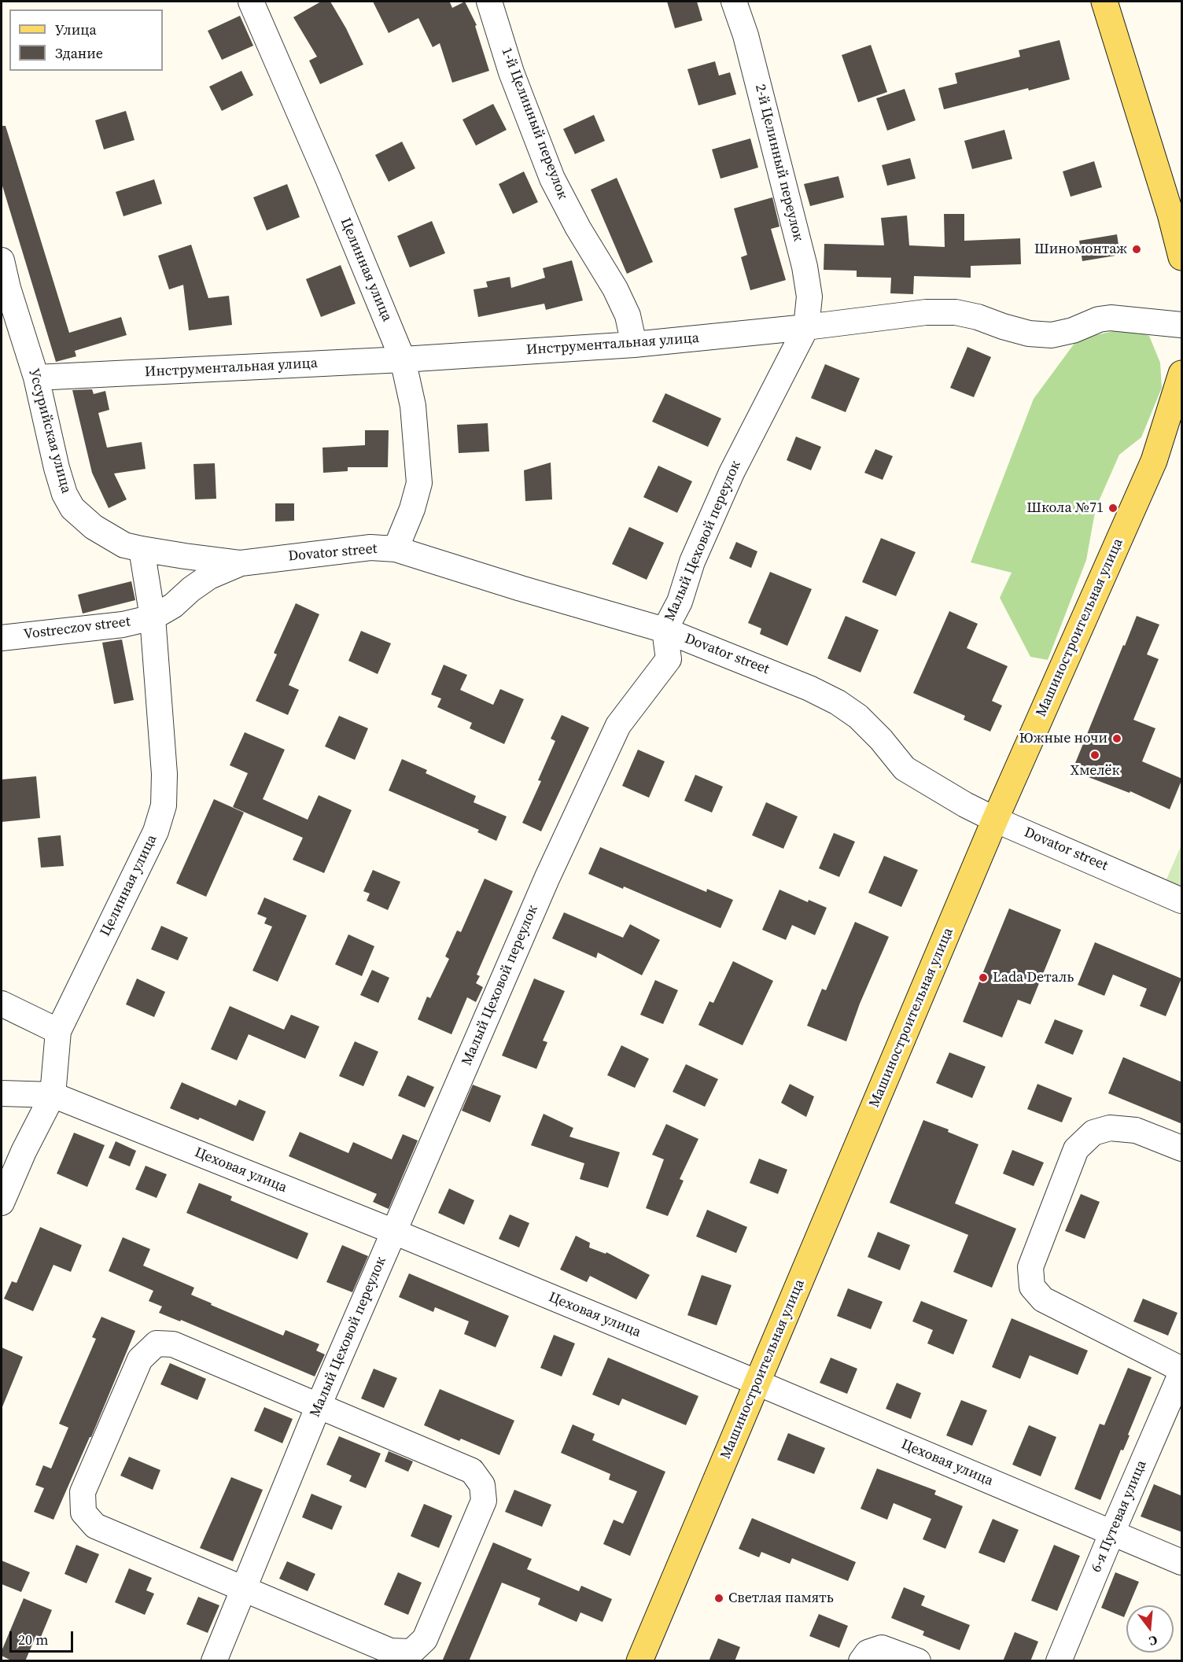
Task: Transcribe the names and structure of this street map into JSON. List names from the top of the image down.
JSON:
{
  "streets": {
    "main road": ["Машиностроительная улица"],
    "street": [
      "1-й Целинный переулок",
      "2-й Целинный переулок",
      "Целинная улица",
      "Инструментальная улица",
      "Уссурийская улица",
      "Малый Цеховой переулок",
      "Dovator street",
      "Vostreczov street",
      "Цеховая улица",
      "6-я Путевая улица"
    ]
  },
  "crossings": [
    ["1-й Целинный переулок", "Инструментальная улица"],
    ["2-й Целинный переулок", "Инструментальная улица"],
    ["2-й Целинный переулок", "Малый Цеховой переулок"],
    ["Целинная улица", "Инструментальная улица"],
    ["Целинная улица", "Уссурийская улица"],
    ["Целинная улица", "Dovator street"],
    ["Целинная улица", "Vostreczov street"],
    ["Целинная улица", "Цеховая улица"],
    ["Инструментальная улица", "Уссурийская улица"],
    ["Инструментальная улица", "Малый Цеховой переулок"],
    ["Уссурийская улица", "Dovator street"],
    ["Малый Цеховой переулок", "Dovator street"],
    ["Малый Цеховой переулок", "Цеховая улица"],
    ["Dovator street", "Машиностроительная улица"],
    ["Dovator street", "Vostreczov street"],
    ["Машиностроительная улица", "Цеховая улица"],
    ["Цеховая улица", "6-я Путевая улица"]
  ],
  "places": [
    "Шиномонтаж",
    "Школа №71",
    "Южные ночи",
    "Хмелёк",
    "Lada Dеталь",
    "Светлая память"
  ],
  "legend": ["Улица", "Здание"],
  "scale_bar": "20 m",
  "north": "bottom"
}
